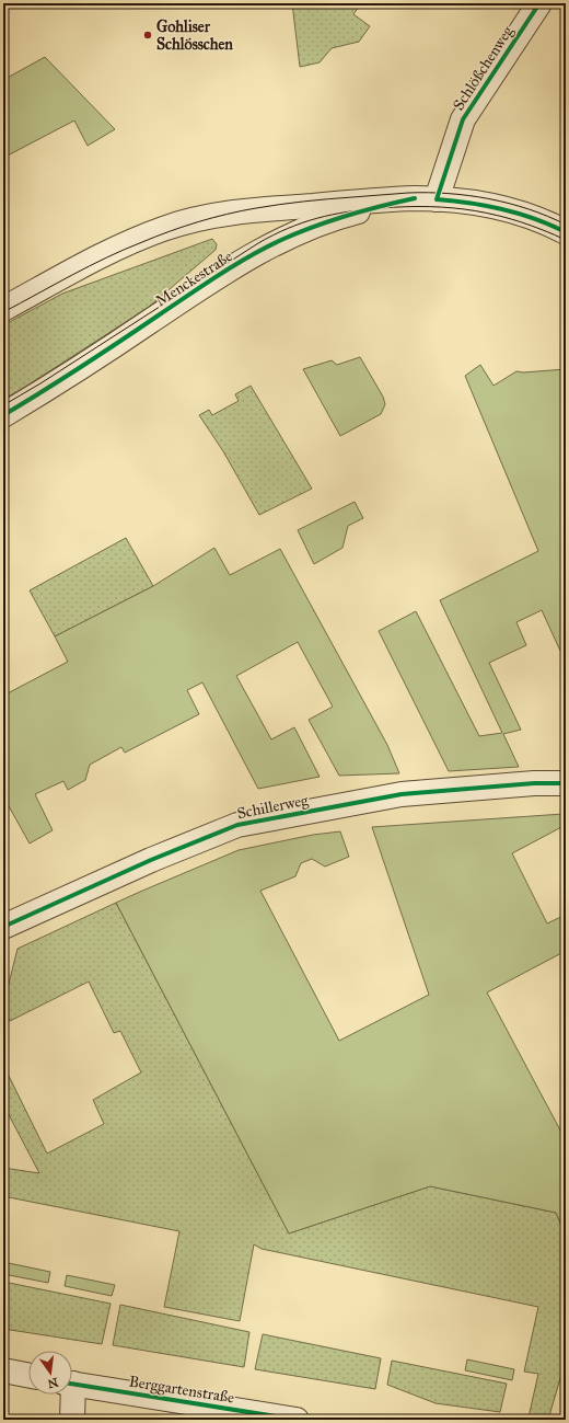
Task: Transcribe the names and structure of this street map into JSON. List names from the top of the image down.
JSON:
{
  "streets": {
    "street": [
      "Schlößchenweg",
      "Menckestraße",
      "Schillerweg",
      "Berggartenstraße"
    ]
  },
  "crossings": [
    ["Schlößchenweg", "Menckestraße"]
  ],
  "places": ["Gohliser Schlösschen"],
  "north": "bottom"
}
